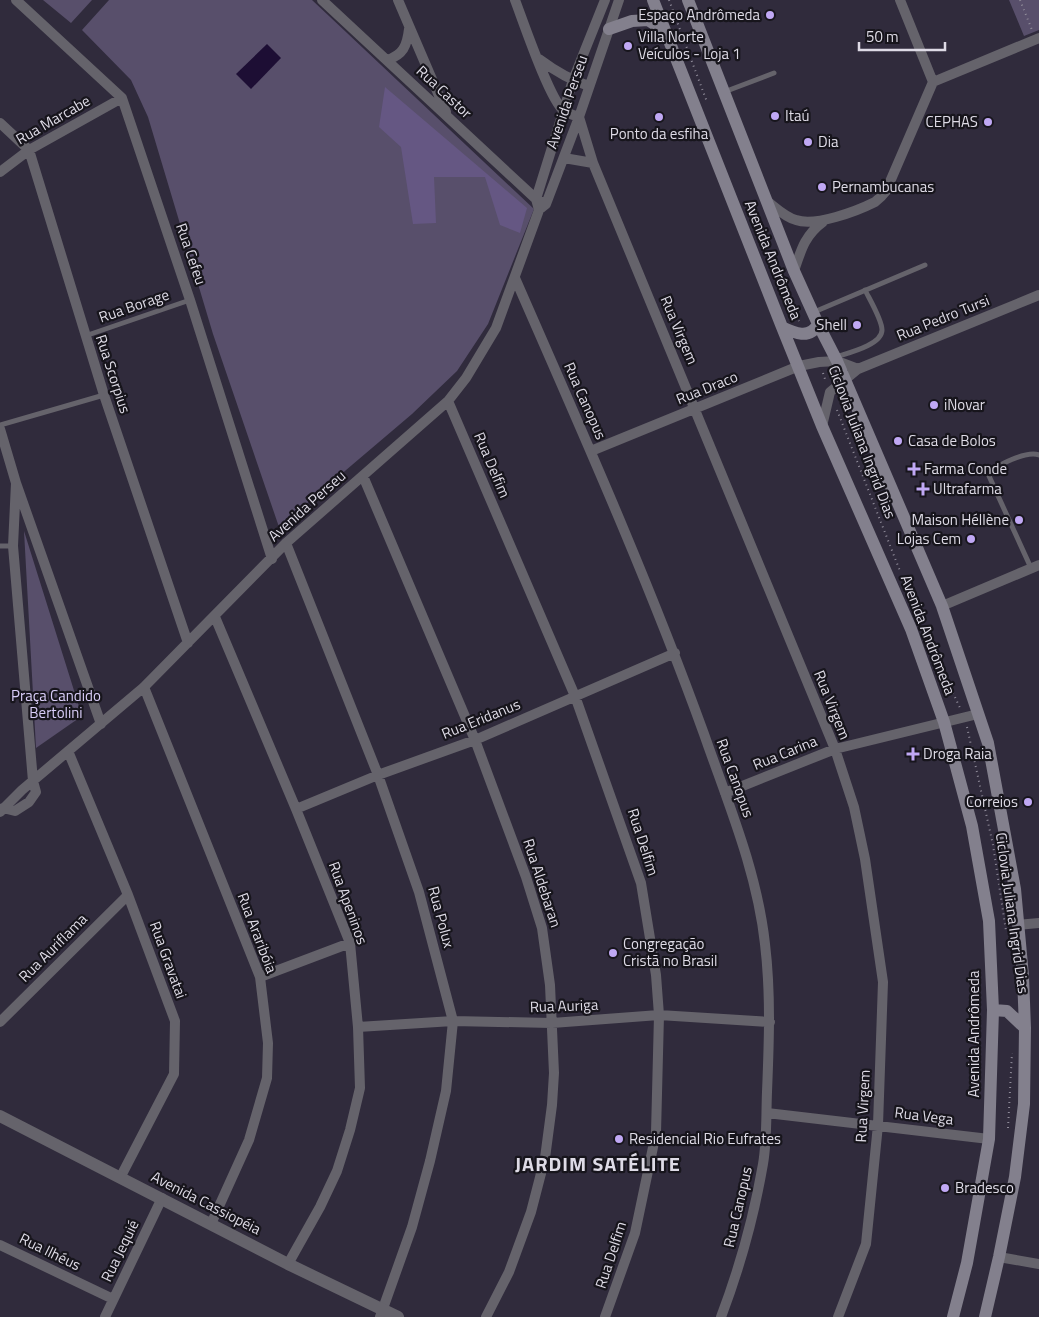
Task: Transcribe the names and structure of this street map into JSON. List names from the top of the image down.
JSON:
{
  "streets": {
    "main road": ["Avenida Andrômeda"],
    "street": [
      "Rua Castor",
      "Avenida Perseu",
      "Rua Marcabe",
      "Rua Cefeu",
      "Rua Pedro Tursi",
      "Rua Virgem",
      "Rua Scorpius",
      "Rua Draco",
      "Rua Canopus",
      "Rua Delfim",
      "Rua Eridanus",
      "Rua Carina",
      "Rua Aldebaran",
      "Rua Apeninos",
      "Rua Polux",
      "Rua Araribóia",
      "Rua Auriflama",
      "Rua Gravatai",
      "Rua Auriga",
      "Rua Vega",
      "Avenida Cassiopéia",
      "Rua Jequié",
      "Rua Ilhéus"
    ],
    "lane": ["Rua Borage"],
    "path": ["Ciclovia Juliana Ingrid Dias"]
  },
  "crossings": [
    ["Rua Castor", "Avenida Perseu"],
    ["Avenida Perseu", "Rua Cefeu"],
    ["Avenida Perseu", "Rua Virgem"],
    ["Avenida Perseu", "Rua Scorpius"],
    ["Avenida Perseu", "Rua Canopus"],
    ["Avenida Perseu", "Rua Delfim"],
    ["Avenida Perseu", "Rua Aldebaran"],
    ["Avenida Perseu", "Rua Apeninos"],
    ["Avenida Perseu", "Rua Polux"],
    ["Avenida Perseu", "Rua Araribóia"],
    ["Avenida Perseu", "Rua Gravatai"],
    ["Rua Marcabe", "Rua Cefeu"],
    ["Rua Marcabe", "Rua Scorpius"],
    ["Rua Cefeu", "Rua Borage"],
    ["Avenida Andrômeda", "Rua Pedro Tursi"],
    ["Avenida Andrômeda", "Rua Draco"],
    ["Avenida Andrômeda", "Ciclovia Juliana Ingrid Dias"],
    ["Avenida Andrômeda", "Rua Carina"],
    ["Avenida Andrômeda", "Rua Vega"],
    ["Rua Borage", "Rua Scorpius"],
    ["Rua Pedro Tursi", "Ciclovia Juliana Ingrid Dias"],
    ["Rua Virgem", "Rua Draco"],
    ["Rua Virgem", "Rua Carina"],
    ["Rua Virgem", "Rua Vega"],
    ["Rua Draco", "Rua Canopus"],
    ["Rua Draco", "Ciclovia Juliana Ingrid Dias"],
    ["Rua Canopus", "Rua Eridanus"],
    ["Rua Canopus", "Rua Carina"],
    ["Rua Canopus", "Rua Auriga"],
    ["Rua Canopus", "Rua Vega"],
    ["Ciclovia Juliana Ingrid Dias", "Rua Carina"],
    ["Rua Delfim", "Rua Eridanus"],
    ["Rua Delfim", "Rua Auriga"],
    ["Rua Eridanus", "Rua Aldebaran"],
    ["Rua Eridanus", "Rua Apeninos"],
    ["Rua Eridanus", "Rua Polux"],
    ["Rua Aldebaran", "Rua Auriga"],
    ["Rua Apeninos", "Rua Auriga"],
    ["Rua Apeninos", "Avenida Cassiopéia"],
    ["Rua Polux", "Rua Auriga"],
    ["Rua Polux", "Avenida Cassiopéia"],
    ["Rua Araribóia", "Avenida Cassiopéia"],
    ["Rua Auriflama", "Rua Gravatai"],
    ["Rua Gravatai", "Avenida Cassiopéia"],
    ["Avenida Cassiopéia", "Rua Jequié"],
    ["Rua Jequié", "Rua Ilhéus"]
  ],
  "districts": ["JARDIM SATÉLITE"],
  "parks": ["Praça Candido Bertolini"],
  "places": {
    "other": [
      "Espaço Andrômeda",
      "Villa Norte Veículos - Loja 1",
      "Itaú",
      "Ponto da esfiha",
      "CEPHAS",
      "Dia",
      "Pernambucanas",
      "Shell",
      "iNovar",
      "Casa de Bolos",
      "Maison Héllène",
      "Lojas Cem",
      "Correios",
      "Congregação Cristã no Brasil",
      "Residencial Rio Eufrates",
      "Bradesco"
    ],
    "health": ["Farma Conde", "Ultrafarma", "Droga Raia"]
  },
  "scale_bar": "50 m"
}
